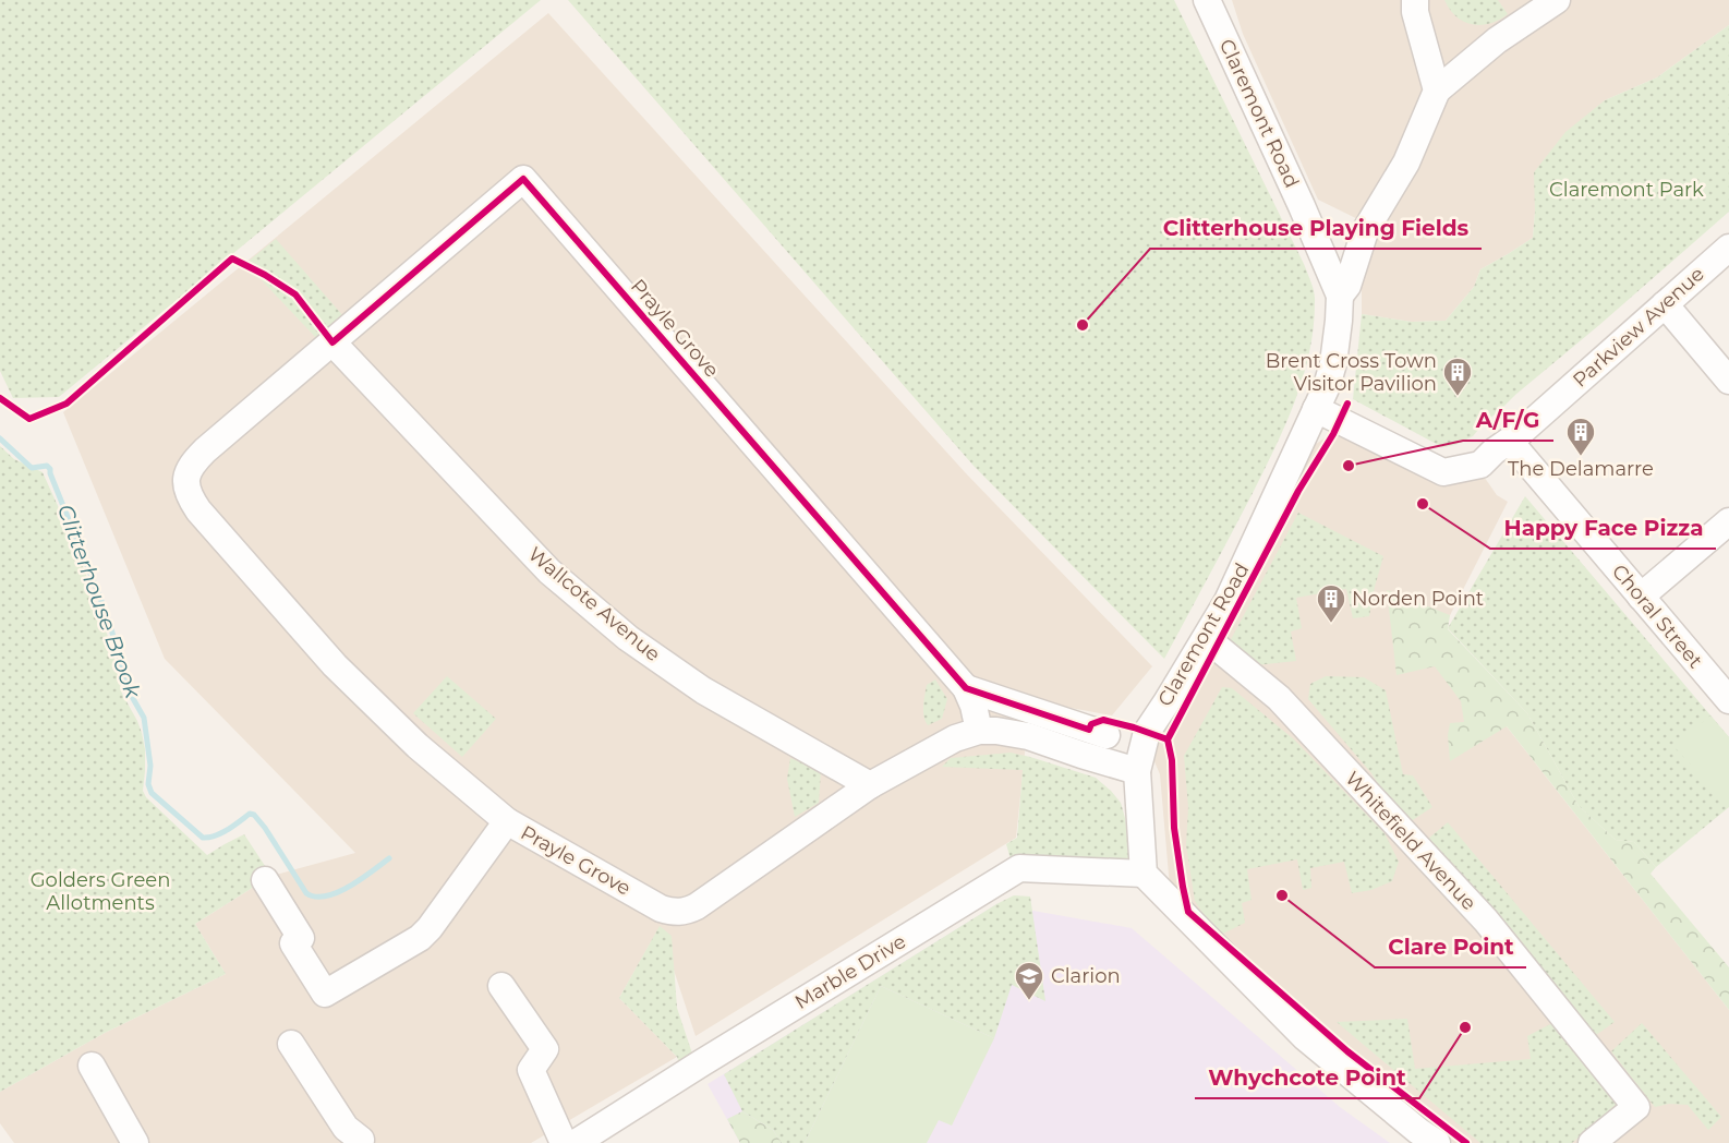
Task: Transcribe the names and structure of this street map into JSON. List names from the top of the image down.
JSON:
{
  "streets": {
    "street": [
      "Claremont Road",
      "Parkview Avenue",
      "Prayle Grove",
      "Wallcote Avenue",
      "Choral Street",
      "Whitefield Avenue",
      "Marble Drive"
    ]
  },
  "crossings": [
    ["Claremont Road", "Parkview Avenue"],
    ["Claremont Road", "Prayle Grove"],
    ["Claremont Road", "Whitefield Avenue"],
    ["Claremont Road", "Marble Drive"],
    ["Parkview Avenue", "Choral Street"],
    ["Prayle Grove", "Wallcote Avenue"]
  ],
  "water": ["Clitterhouse Brook"],
  "parks": ["Claremont Park", "Golders Green Allotments"],
  "places": {
    "other": [
      "Clitterhouse Playing Fields",
      "A/F/G",
      "Happy Face Pizza",
      "Clare Point",
      "Whychcote Point"
    ],
    "building": ["Brent Cross Town Visitor Pavilion", "The Delamarre", "Norden Point"],
    "school or university": ["Clarion"]
  }
}
